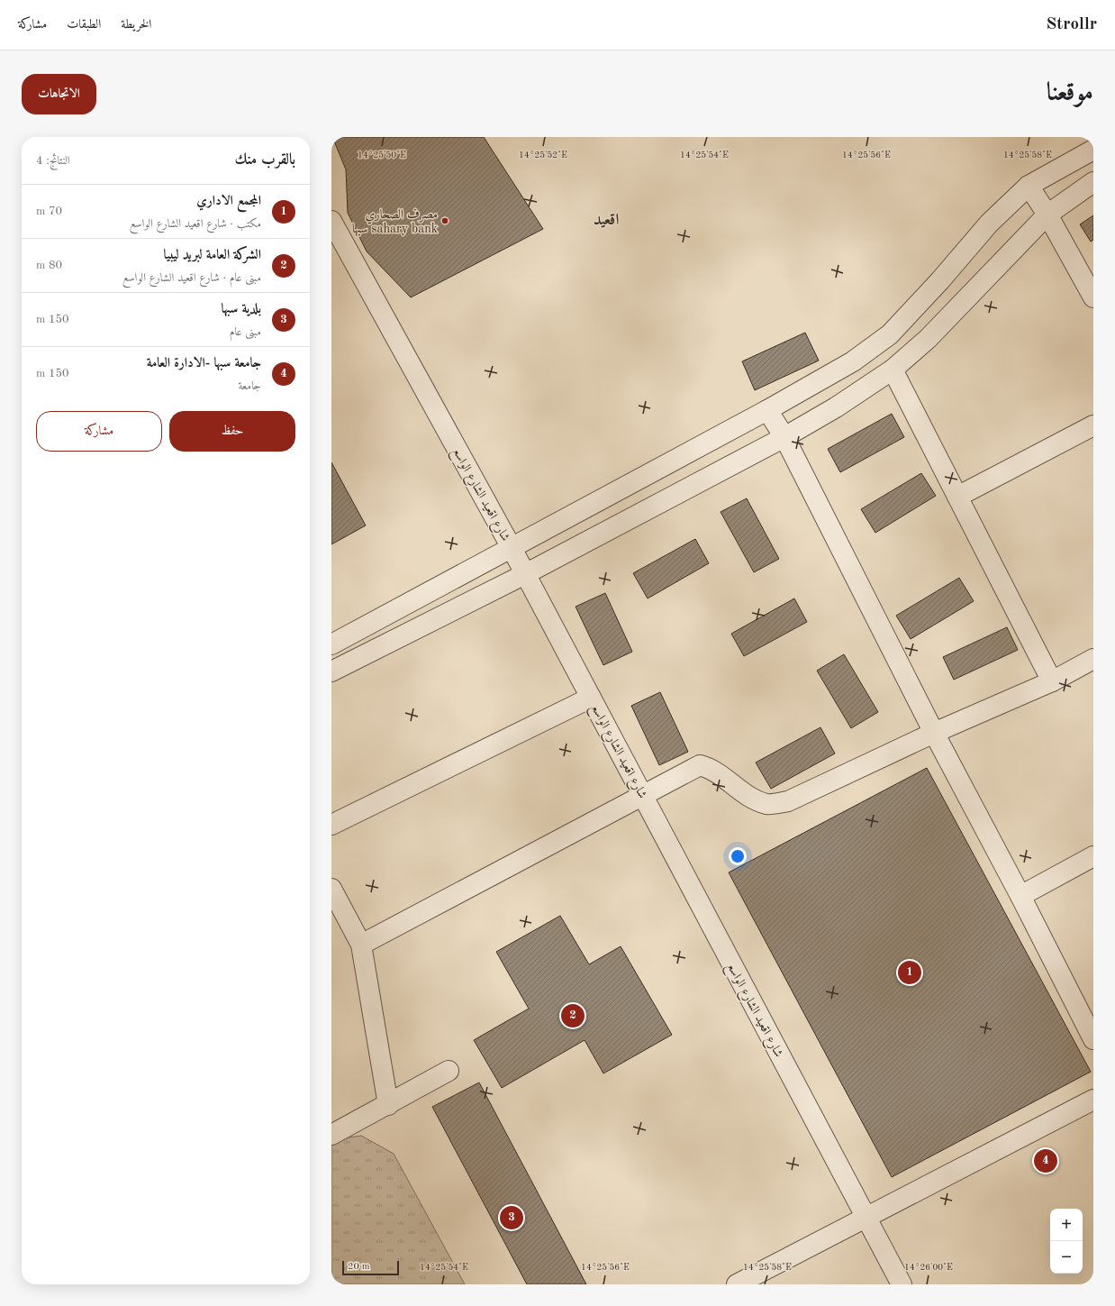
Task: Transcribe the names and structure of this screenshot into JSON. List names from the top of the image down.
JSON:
{
  "streets": {
    "street": ["شارع اقعيد الشارع الواسع"]
  },
  "districts": ["اقعيد"],
  "places": ["مصرف الصحاري سبها sahary bank"],
  "scale_bar": "20 m",
  "page": {
    "header": "Strollr",
    "nav": ["الخريطة", "الطبقات", "مشاركة"],
    "title": "موقعنا",
    "buttons": [
      "الاتجاهات",
      ["حفظ", "مشاركة"]
    ],
    "heading": ["بالقرب منك", "النتائج: 4"],
    "list": [
      {
        "mark": "1",
        "name": "المجمع الاداري",
        "note": "مكتب · شارع اقعيد الشارع الواسع",
        "value": "70 m"
      },
      {
        "mark": "2",
        "name": "الشركة العامة لبريد ليبيا",
        "note": "مبنى عام · شارع اقعيد الشارع الواسع",
        "value": "80 m"
      },
      {
        "mark": "3",
        "name": "بلدية سبها",
        "note": "مبنى عام",
        "value": "150 m"
      },
      {
        "mark": "4",
        "name": "جامعة سبها -الادارة العامة",
        "note": "جامعة",
        "value": "150 m"
      }
    ],
    "pins": [
      "1",
      "2",
      "4",
      "3"
    ],
    "map_buttons": ["+", "−"],
    "scale": "20 m"
  },
  "coordinates": [
    "14°25'50\"E",
    "14°25'54\"E",
    "14°25'56\"E",
    "14°25'58\"E",
    "14°25'52\"E",
    "14°26'00\"E"
  ]
}
